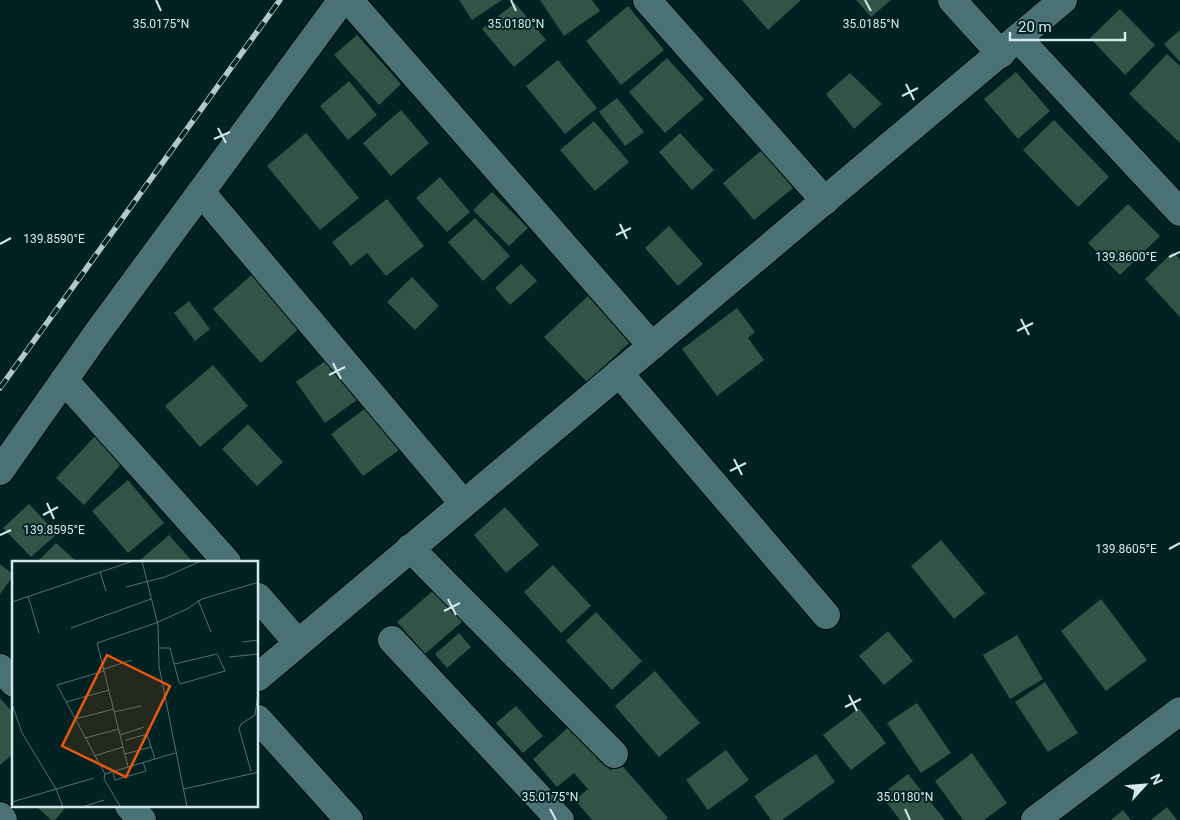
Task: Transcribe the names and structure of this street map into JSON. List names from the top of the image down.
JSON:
{
  "scale_bar": "20 m",
  "north": "top right",
  "coordinates": [
    "35.0175°N",
    "35.0180°N",
    "35.0185°N",
    "139.8590°E",
    "139.8600°E",
    "139.8595°E",
    "139.8605°E"
  ]
}
